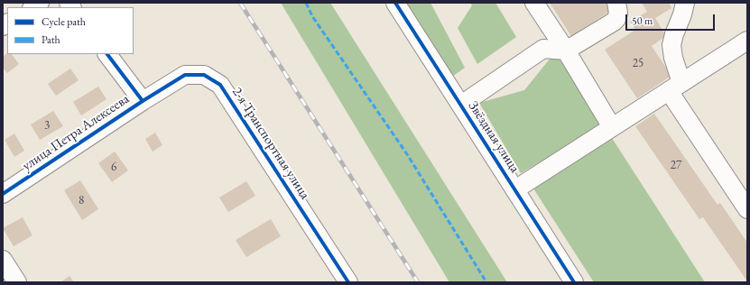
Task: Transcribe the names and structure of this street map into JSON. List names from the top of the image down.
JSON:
{
  "streets": {
    "street": ["улица Петра Алексеева", "Звёздная улица", "2-я Транспортная улица"]
  },
  "crossings": [
    ["улица Петра Алексеева", "2-я Транспортная улица"]
  ],
  "house_numbers": [
    "25",
    "3",
    "27",
    "6",
    "8"
  ],
  "legend": ["Cycle path", "Path"],
  "scale_bar": "50 m"
}
